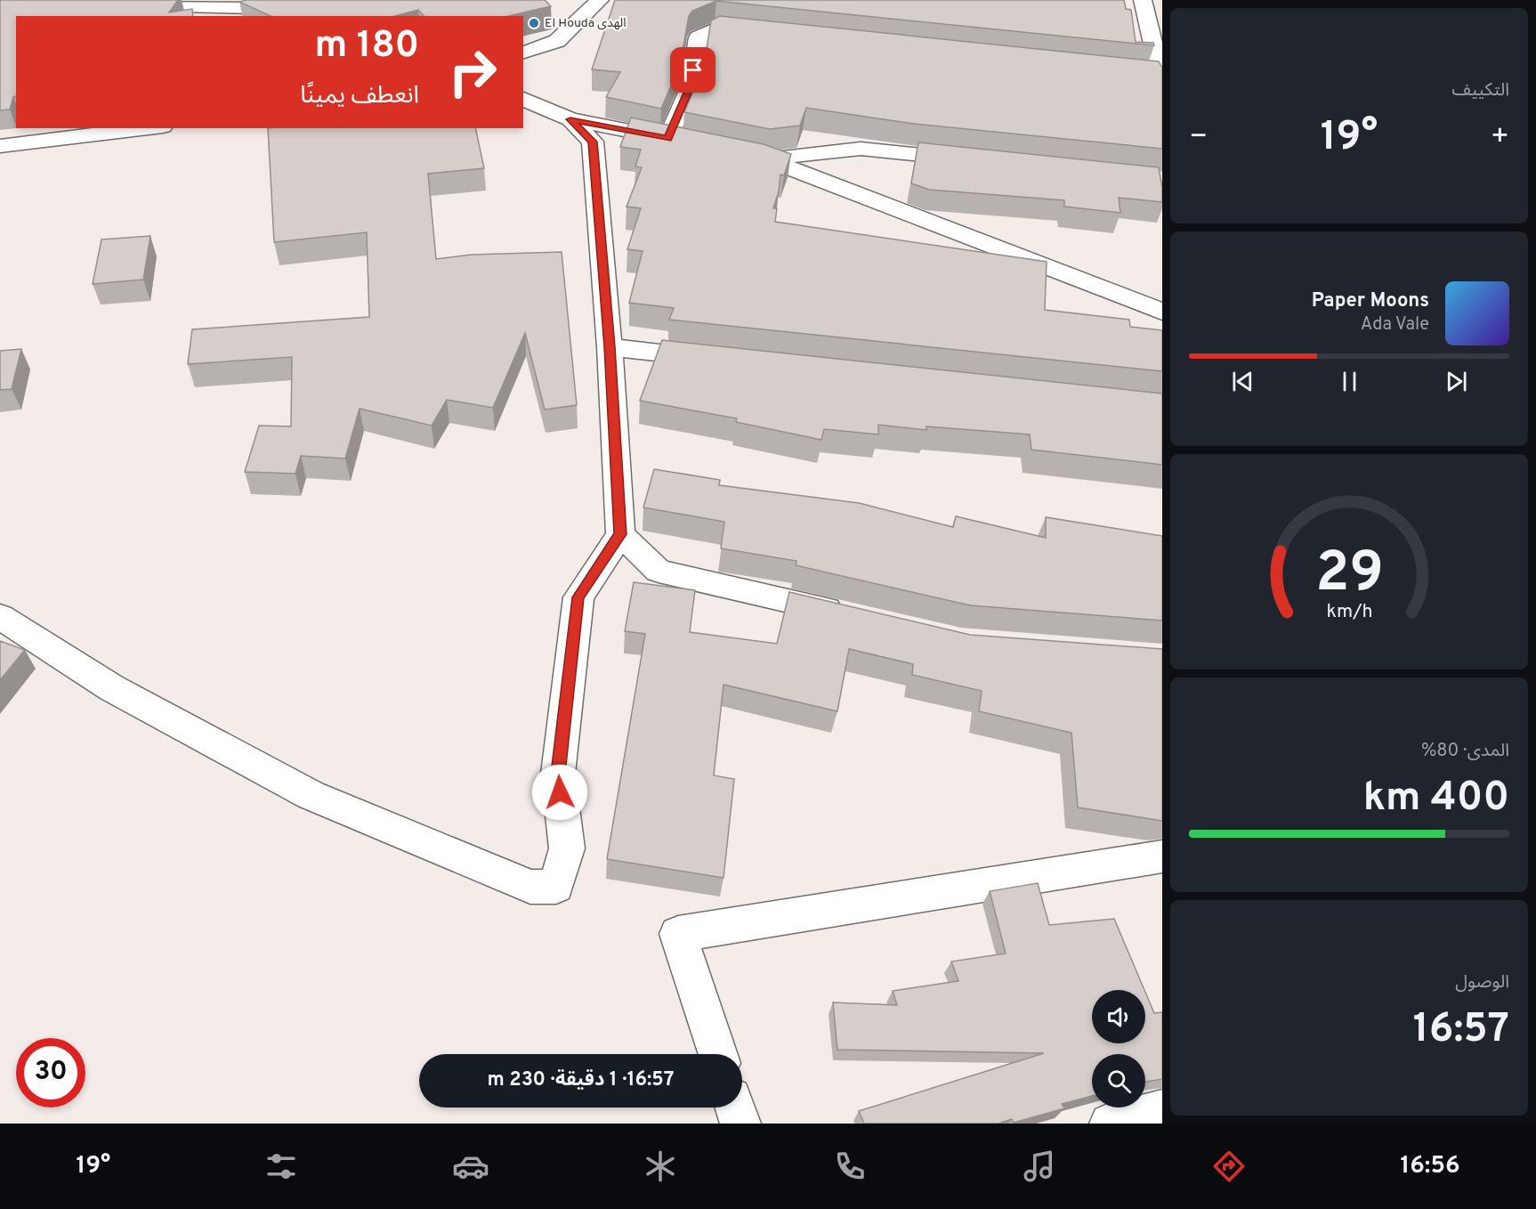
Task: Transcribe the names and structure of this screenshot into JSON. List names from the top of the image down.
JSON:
{
  "places": ["El Houda الهدى"],
  "page": {
    "tile": [
      "التكييف",
      ["المدى · 80%", "400 km"],
      ["الوصول", "16:57"]
    ],
    "turn": ["180 m", "انعطف يمينًا"],
    "heat": ["−", "19°", "+"],
    "song": ["Paper Moons", "Ada Vale"],
    "limit": "30",
    "trip": "16:57 · 1 دقيقة · 230 m",
    "tabs": ["16:56", "19°"],
    "gauge": ["29", "km/h"]
  }
}
